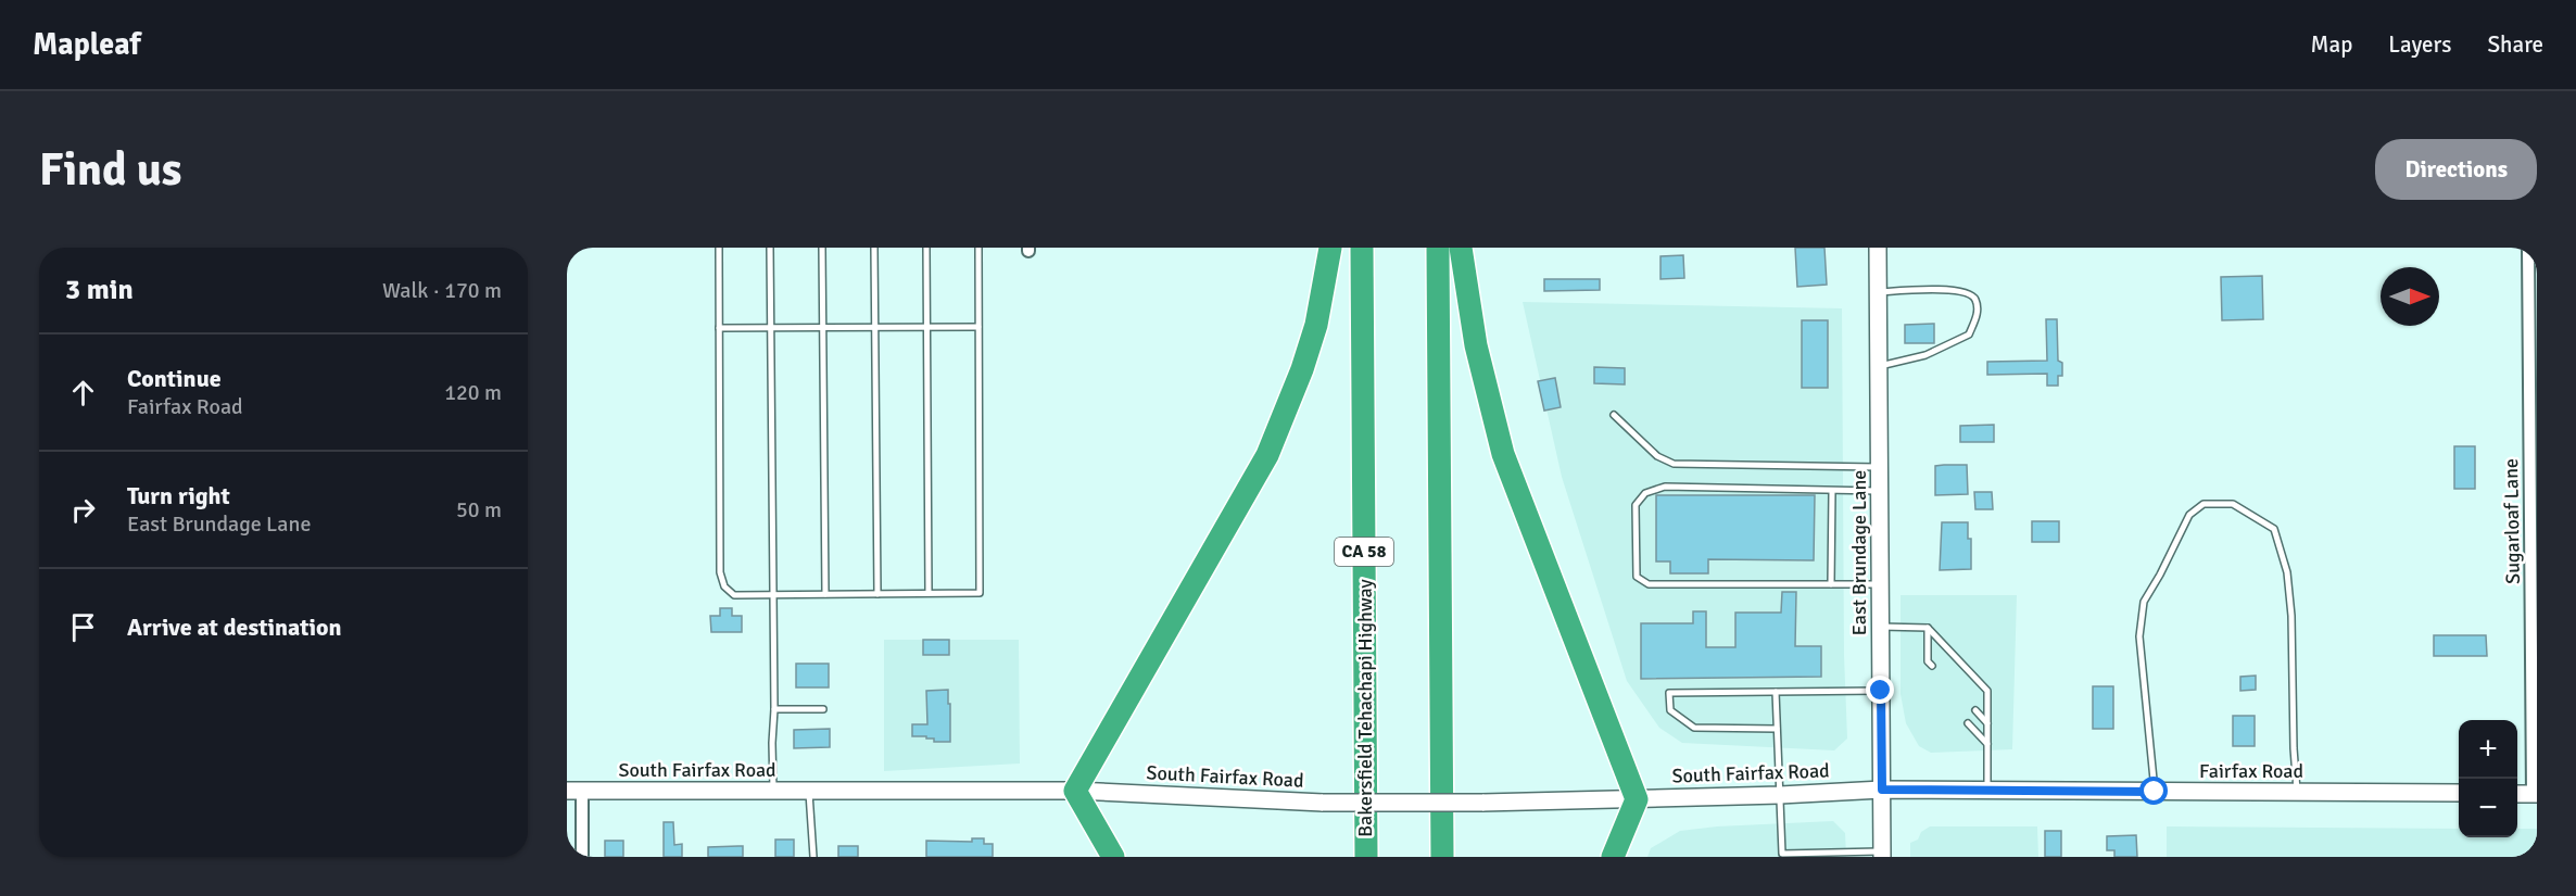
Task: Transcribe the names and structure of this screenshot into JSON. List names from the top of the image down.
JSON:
{
  "streets": {
    "highway": ["CA 58", "Bakersfield Tehachapi Highway"],
    "main road": ["East Brundage Lane", "South Fairfax Road", "Fairfax Road"],
    "street": ["Sugarloaf Lane"]
  },
  "crossings": [
    ["East Brundage Lane", "South Fairfax Road"],
    ["East Brundage Lane", "Fairfax Road"],
    ["South Fairfax Road", "Fairfax Road"]
  ],
  "north": "right",
  "page": {
    "header": "Mapleaf",
    "nav": ["Map", "Layers", "Share"],
    "buttons": "Directions",
    "title": "Find us",
    "heading": ["3 min", "Walk · 170 m"],
    "list": [
      ["Continue", "Fairfax Road", "120 m"],
      ["Turn right", "East Brundage Lane", "50 m"],
      "Arrive at destination"
    ],
    "map_buttons": ["+", "−"]
  }
}
